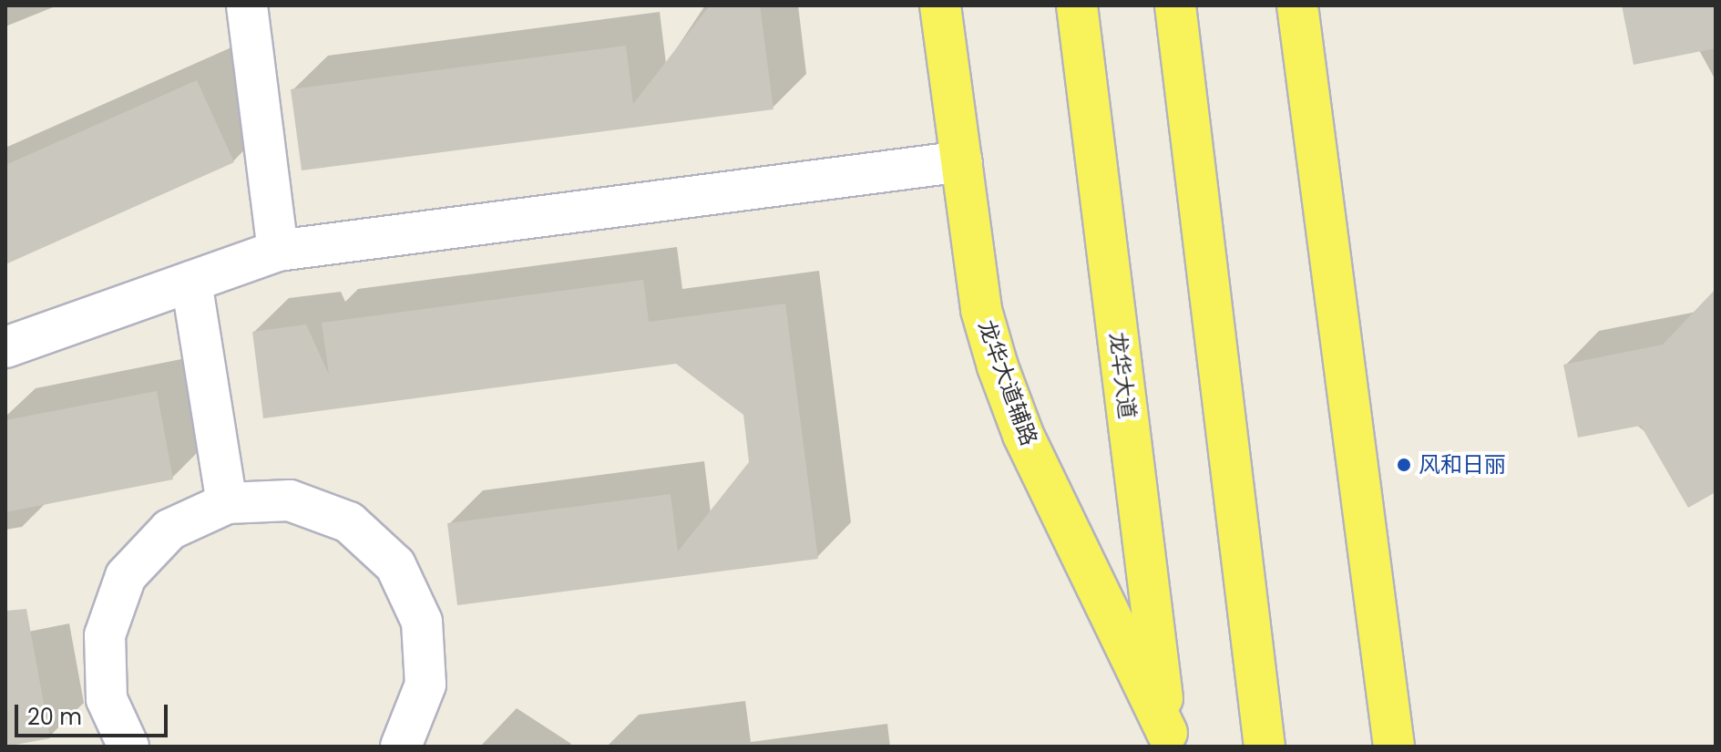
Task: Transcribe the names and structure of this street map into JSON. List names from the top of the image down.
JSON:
{
  "streets": {
    "main road": ["龙华大道", "龙华大道辅路"]
  },
  "crossings": [
    ["龙华大道", "龙华大道辅路"]
  ],
  "places": ["风和日丽"],
  "scale_bar": "20 m"
}
